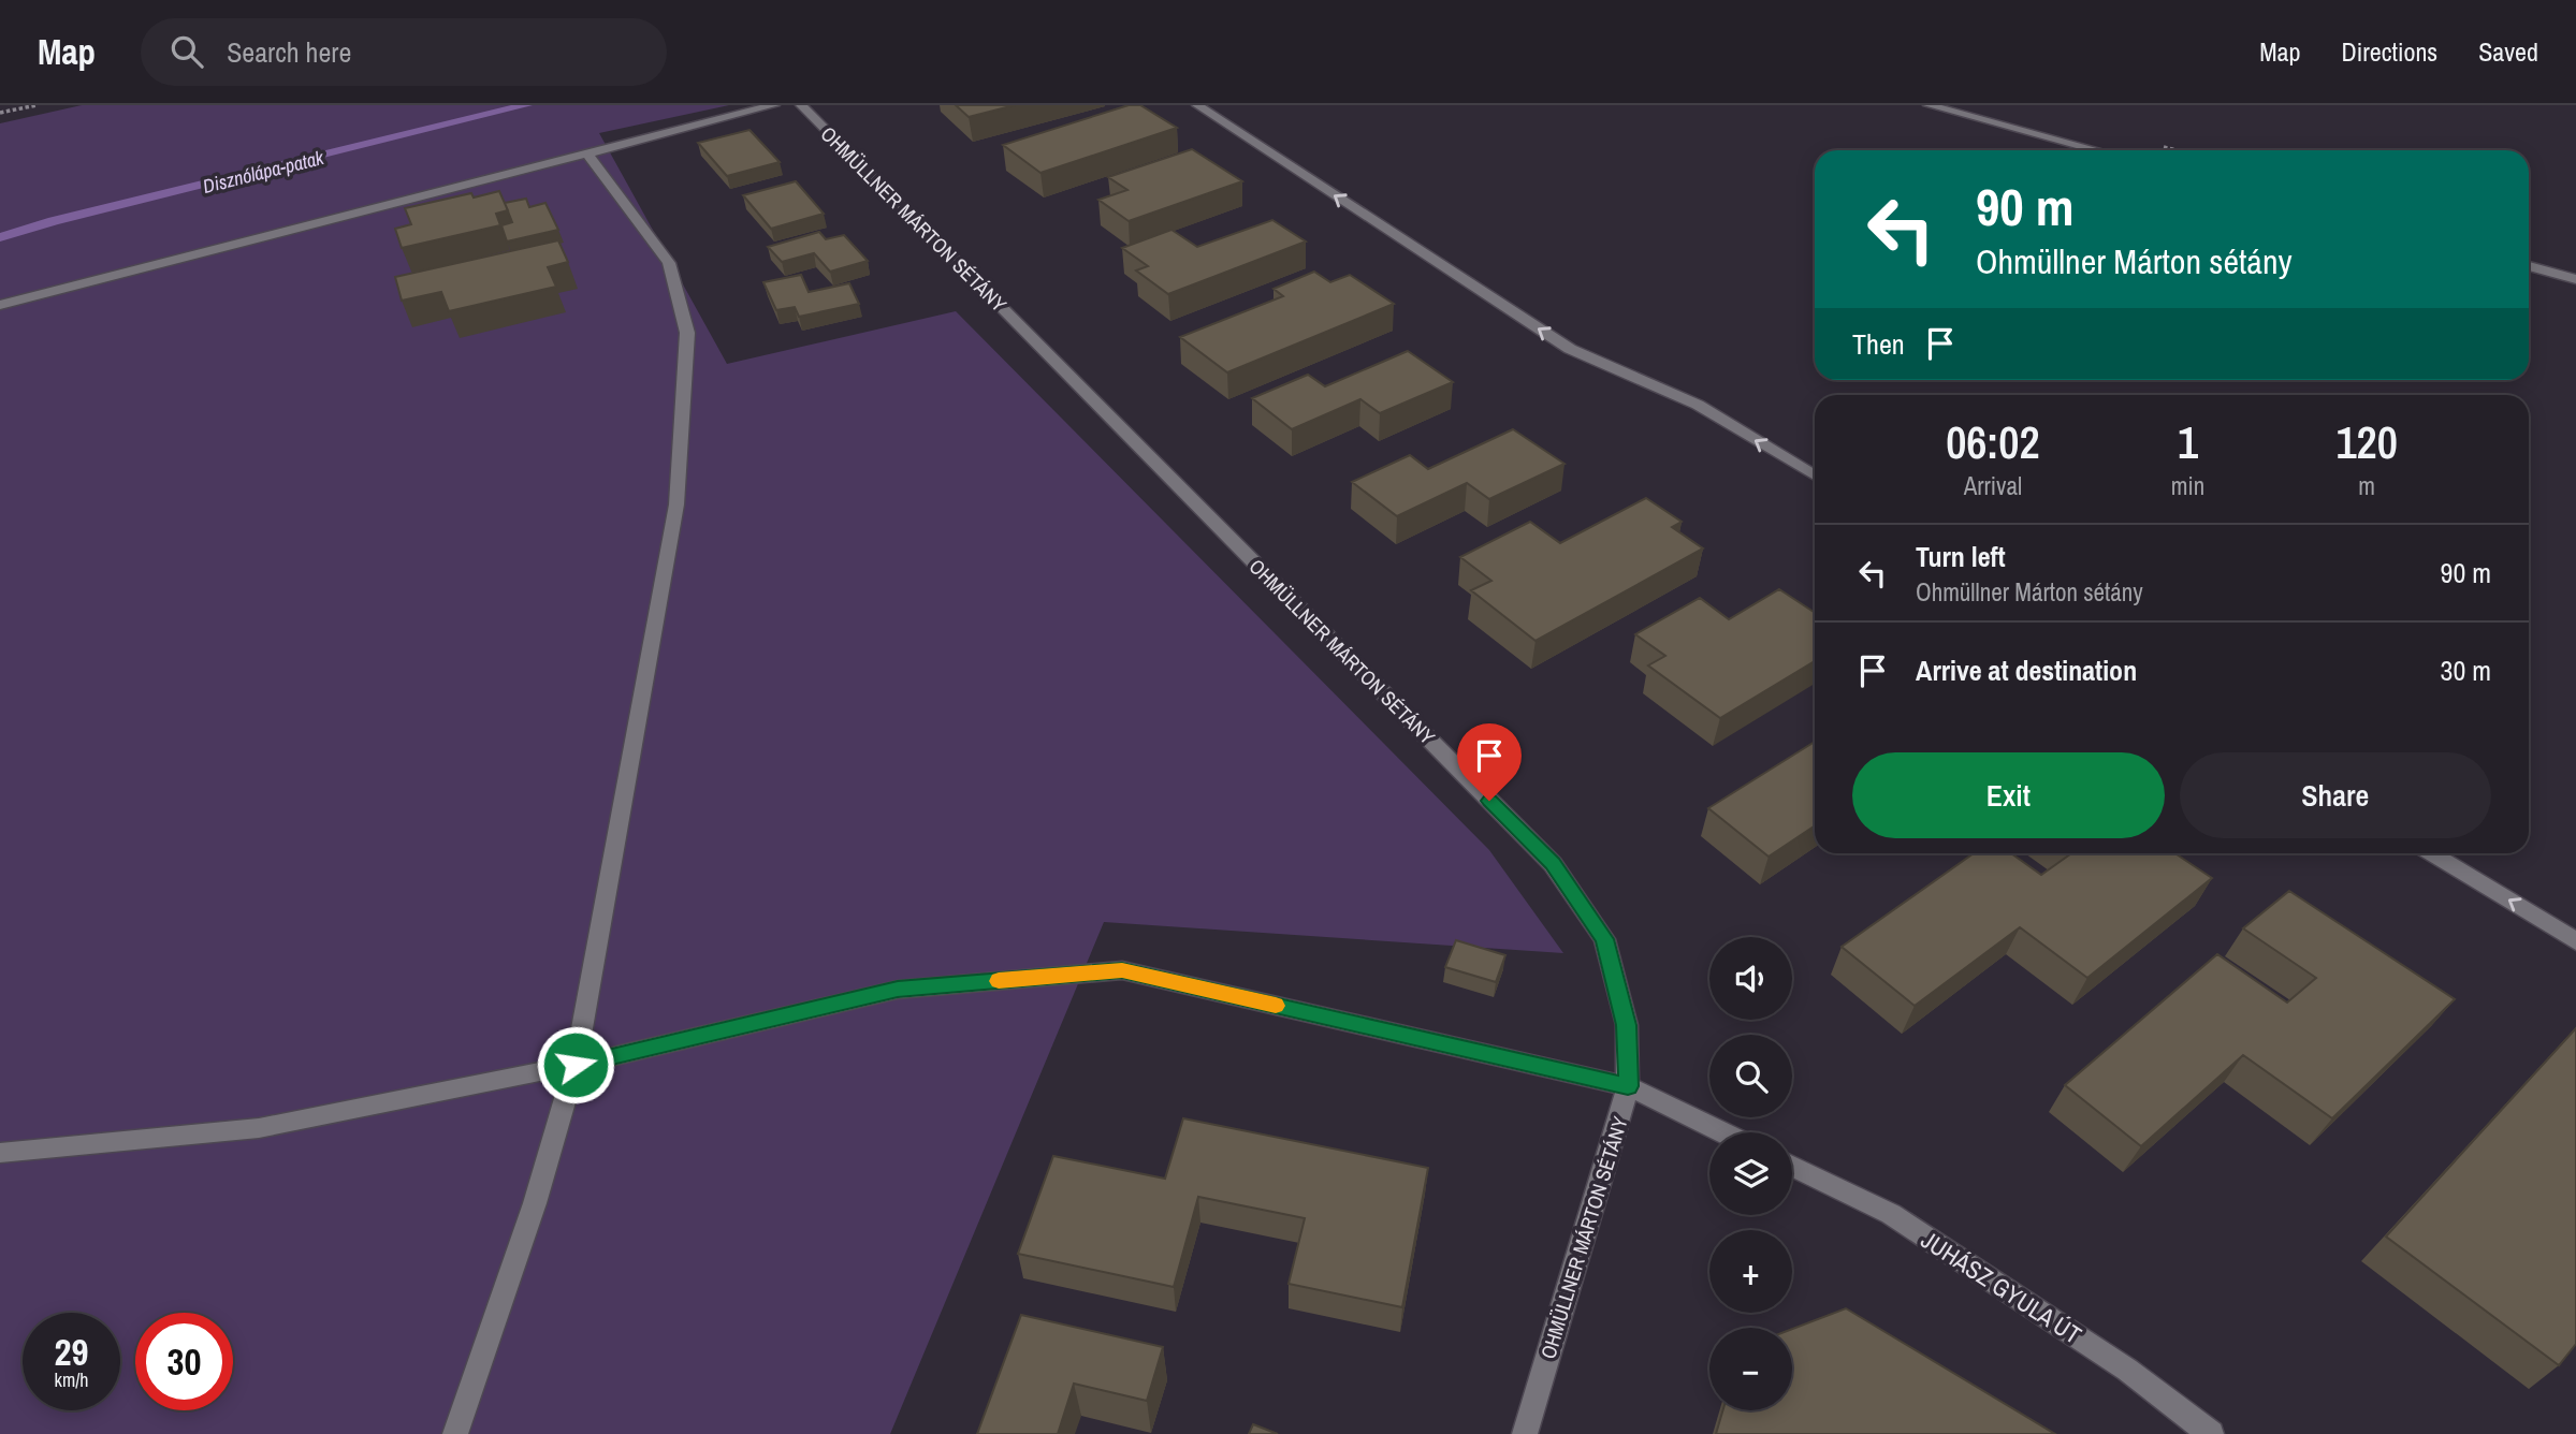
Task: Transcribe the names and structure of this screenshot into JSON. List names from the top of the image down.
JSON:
{
  "streets": {
    "street": ["OHMÜLLNER MÁRTON SÉTÁNY", "JUHÁSZ GYULA ÚT"]
  },
  "water": ["Disznólápa-patak"],
  "page": {
    "header": "Map",
    "search": "Search here",
    "nav": ["Map", "Directions", "Saved"],
    "turn": ["90 m", "Ohmüllner Márton sétány"],
    "then": "Then",
    "eta": [
      "06:02",
      "Arrival",
      "1",
      "min",
      "120",
      "m"
    ],
    "list": [
      {
        "name": "Turn left",
        "note": "Ohmüllner Márton sétány",
        "value": "90 m"
      },
      {
        "name": "Arrive at destination",
        "value": "30 m"
      }
    ],
    "buttons": ["Exit", "Share"],
    "map_buttons": ["+", "−"],
    "speed": "29 km/h",
    "limit": "30"
  }
}
